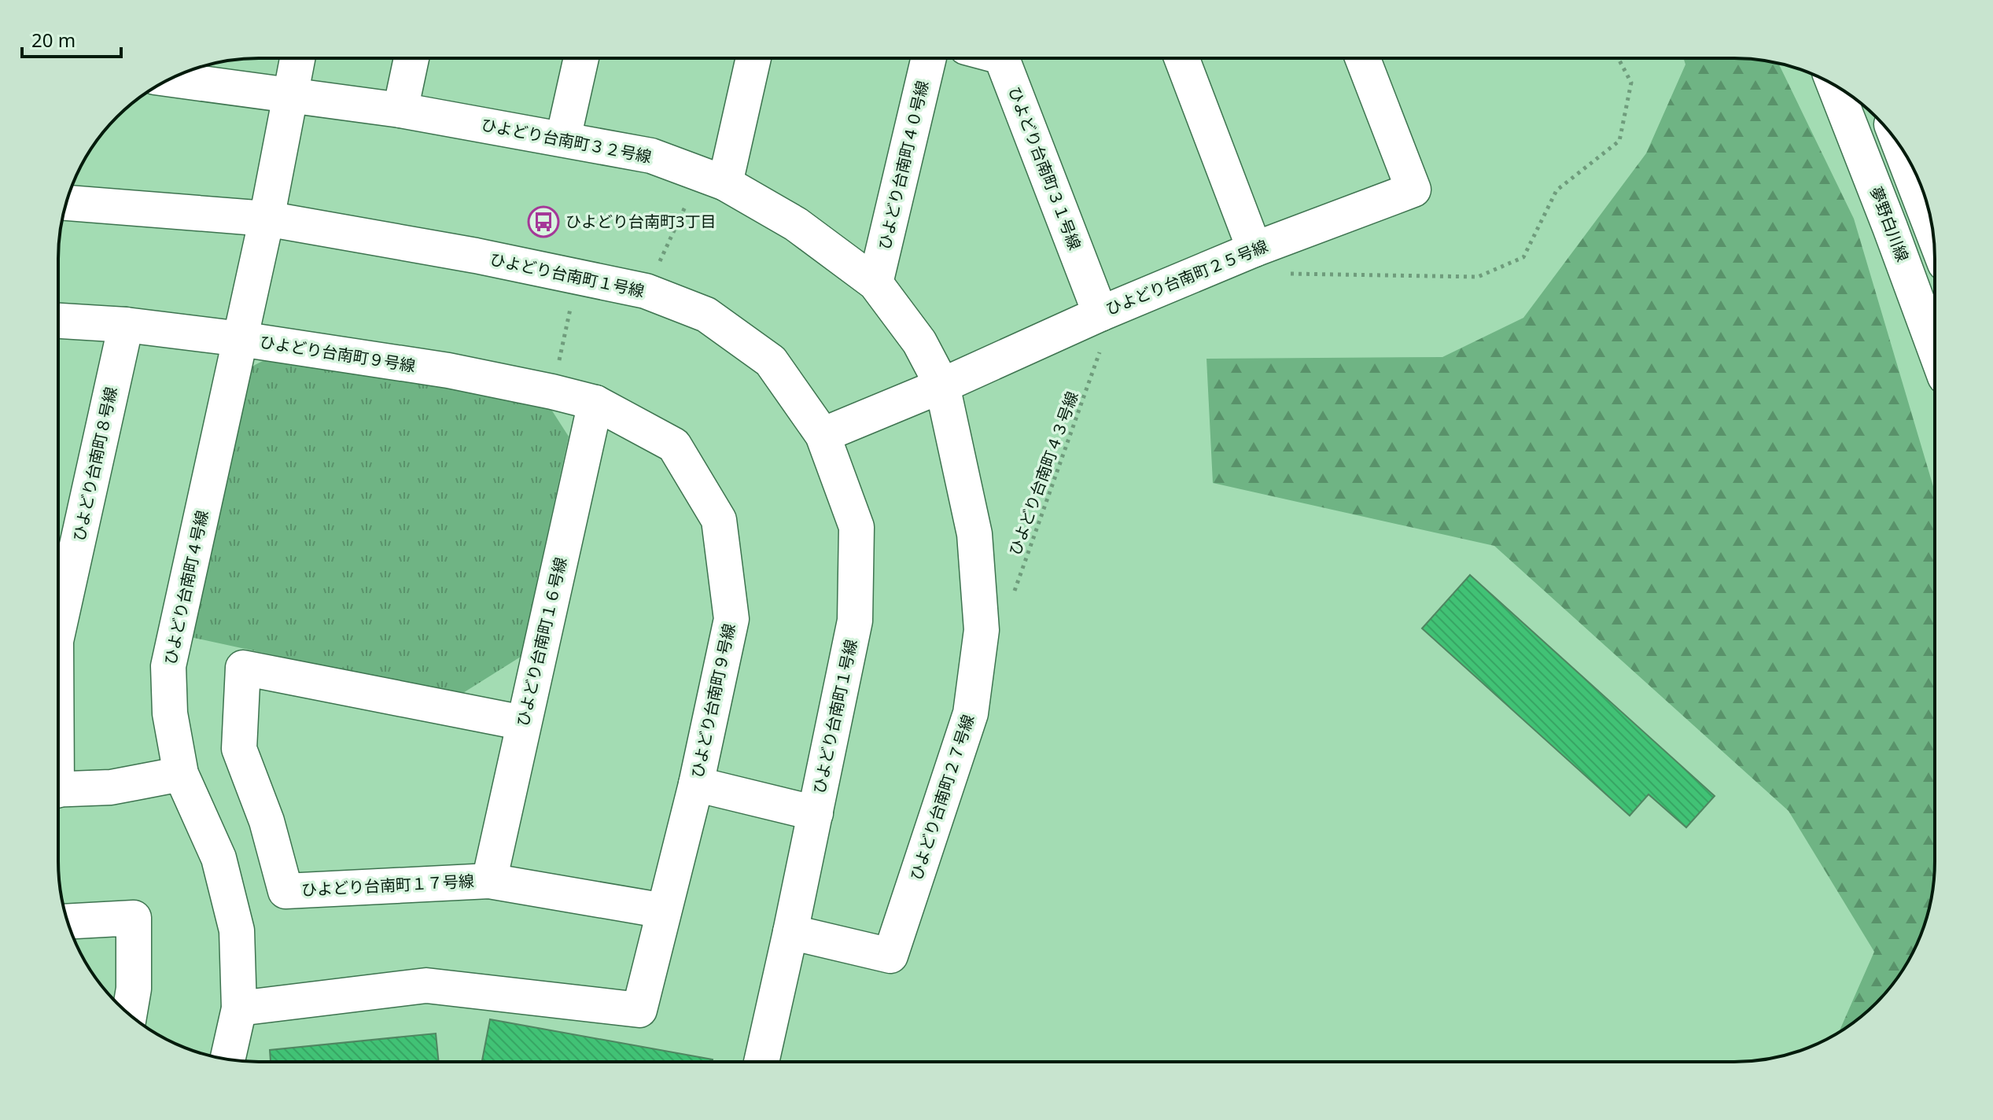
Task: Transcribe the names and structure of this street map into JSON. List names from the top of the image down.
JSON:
{
  "streets": {
    "street": [
      "ひよどり台南町３２号線",
      "ひよどり台南町４０号線",
      "ひよどり台南町３１号線",
      "夢野白川線",
      "ひよどり台南町１号線",
      "ひよどり台南町２５号線",
      "ひよどり台南町９号線",
      "ひよどり台南町８号線",
      "ひよどり台南町４号線",
      "ひよどり台南町１６号線",
      "ひよどり台南町２７号線",
      "ひよどり台南町１７号線"
    ],
    "path": ["ひよどり台南町４３号線"]
  },
  "crossings": [
    ["ひよどり台南町３２号線", "ひよどり台南町４０号線"],
    ["ひよどり台南町３２号線", "ひよどり台南町２５号線"],
    ["ひよどり台南町３２号線", "ひよどり台南町４号線"],
    ["ひよどり台南町３２号線", "ひよどり台南町２７号線"],
    ["ひよどり台南町３１号線", "ひよどり台南町２５号線"],
    ["ひよどり台南町３１号線", "ひよどり台南町４３号線"],
    ["ひよどり台南町１号線", "ひよどり台南町２５号線"],
    ["ひよどり台南町１号線", "ひよどり台南町４号線"],
    ["ひよどり台南町１号線", "ひよどり台南町２７号線"],
    ["ひよどり台南町２５号線", "ひよどり台南町４３号線"],
    ["ひよどり台南町２５号線", "ひよどり台南町２７号線"],
    ["ひよどり台南町９号線", "ひよどり台南町８号線"],
    ["ひよどり台南町９号線", "ひよどり台南町４号線"],
    ["ひよどり台南町９号線", "ひよどり台南町１６号線"],
    ["ひよどり台南町９号線", "ひよどり台南町１７号線"],
    ["ひよどり台南町１６号線", "ひよどり台南町１７号線"]
  ],
  "places": {
    "bus stop": ["ひよどり台南町3丁目"]
  },
  "scale_bar": "20 m"
}
